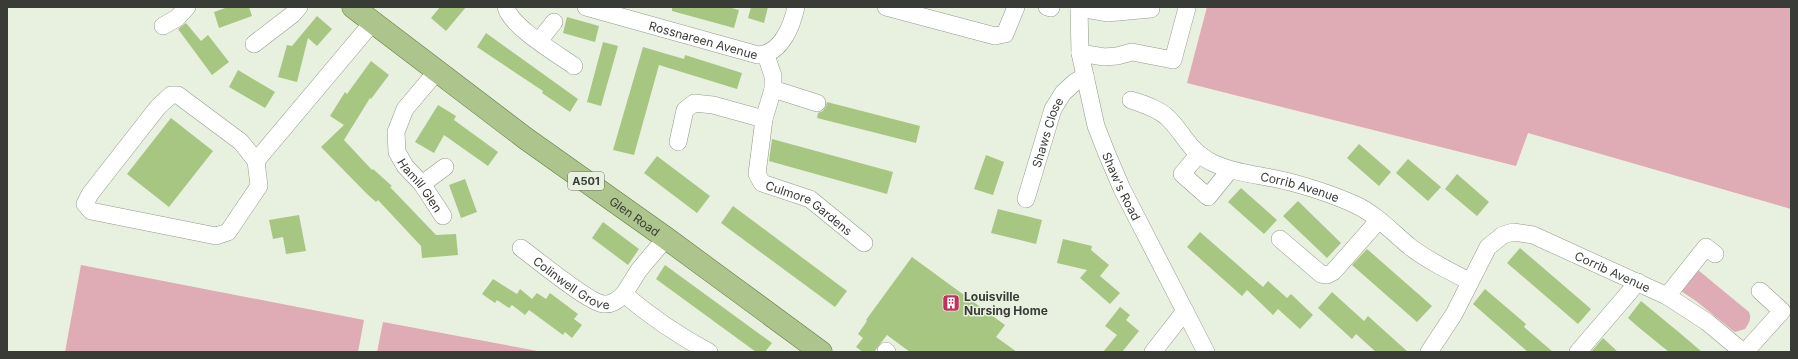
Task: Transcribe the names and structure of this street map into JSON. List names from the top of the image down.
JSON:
{
  "streets": {
    "main road": ["A501", "Glen Road"],
    "street": [
      "Rossnareen Avenue",
      "Shaws Close",
      "Hamill Glen",
      "Shaw's Road",
      "Corrib Avenue",
      "Culmore Gardens",
      "Colinwell Grove"
    ]
  },
  "crossings": [
    ["Rossnareen Avenue", "Culmore Gardens"],
    ["Shaws Close", "Shaw's Road"],
    ["Hamill Glen", "Glen Road"],
    ["Glen Road", "Colinwell Grove"]
  ],
  "places": {
    "building": ["Louisville Nursing Home"]
  }
}
